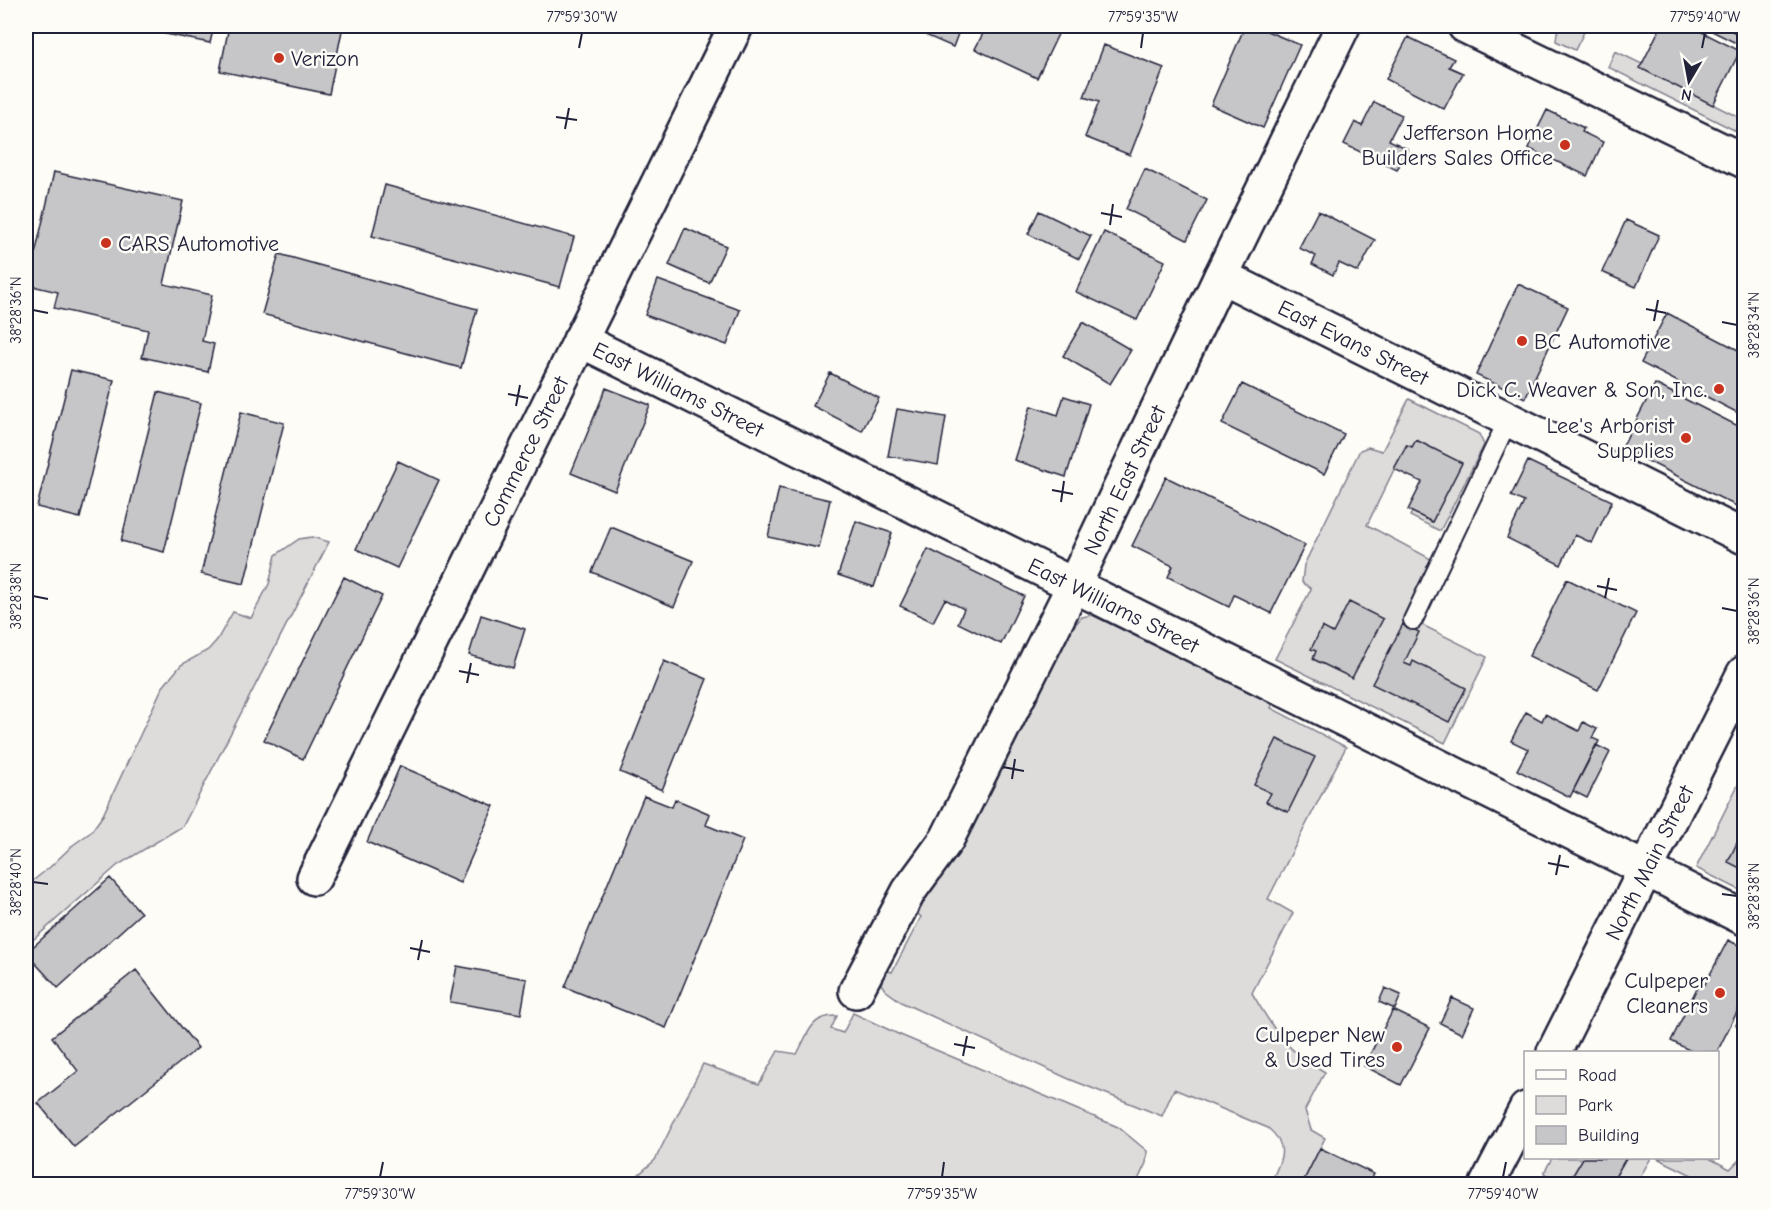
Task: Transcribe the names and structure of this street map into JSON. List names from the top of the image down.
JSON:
{
  "streets": {
    "street": [
      "East Evans Street",
      "East Williams Street",
      "Commerce Street",
      "North East Street",
      "North Main Street"
    ]
  },
  "crossings": [
    ["East Evans Street", "North East Street"],
    ["East Williams Street", "Commerce Street"],
    ["East Williams Street", "North East Street"],
    ["East Williams Street", "North Main Street"]
  ],
  "places": [
    "Verizon",
    "Jefferson Home Builders Sales Office",
    "CARS Automotive",
    "BC Automotive",
    "Dick C. Weaver & Son, Inc.",
    "Lee's Arborist Supplies",
    "Culpeper Cleaners",
    "Culpeper New & Used Tires"
  ],
  "legend": ["Road", "Park", "Building"],
  "north": "bottom",
  "coordinates": [
    "77°59'30\"W",
    "77°59'35\"W",
    "77°59'40\"W",
    "38°28'36\"N",
    "38°28'34\"N",
    "38°28'38\"N",
    "38°28'40\"N"
  ]
}
